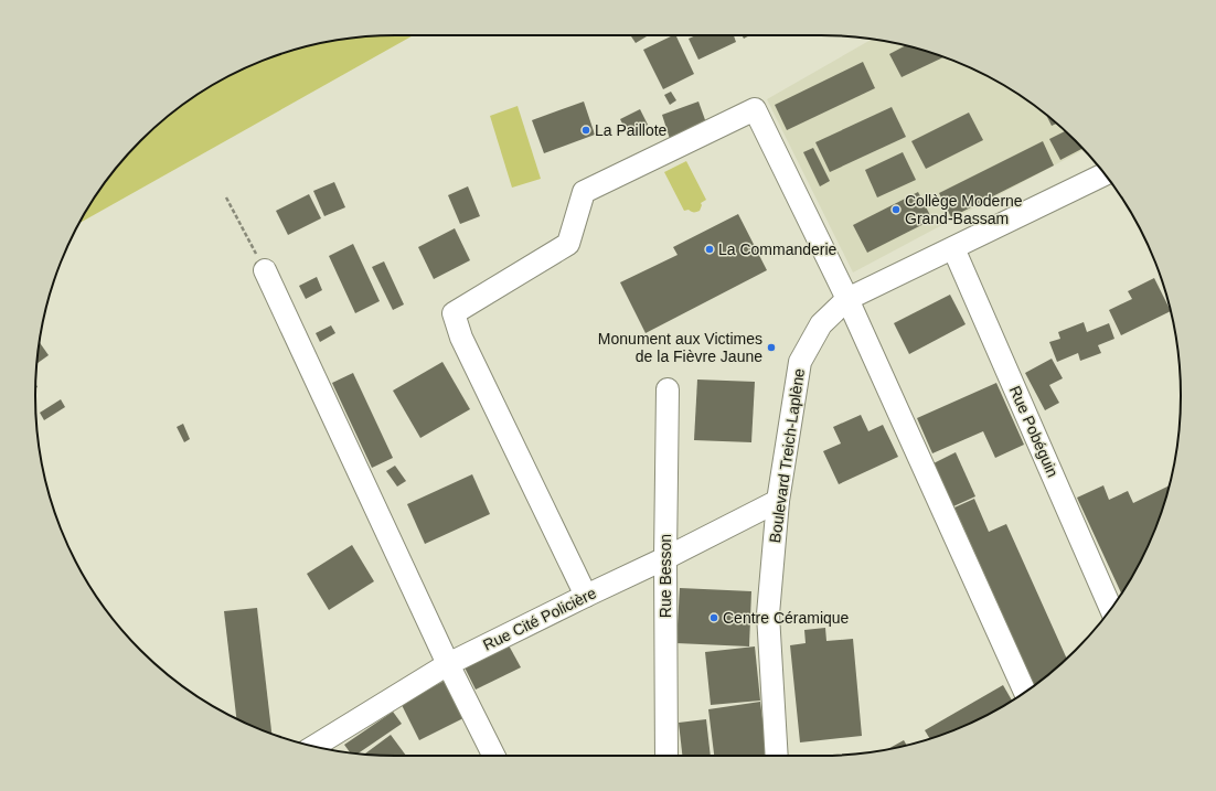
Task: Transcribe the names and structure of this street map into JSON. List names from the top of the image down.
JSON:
{
  "streets": {
    "street": [
      "Rue Pobéguin",
      "Boulevard Treich-Laplène",
      "Rue Besson",
      "Rue Cité Policière"
    ]
  },
  "crossings": [
    ["Rue Pobéguin", "Boulevard Treich-Laplène"],
    ["Boulevard Treich-Laplène", "Rue Cité Policière"],
    ["Rue Besson", "Rue Cité Policière"]
  ],
  "places": [
    "La Paillote",
    "Collège Moderne Grand-Bassam",
    "La Commanderie",
    "Monument aux Victimes de la Fièvre Jaune",
    "Centre Céramique"
  ]
}
